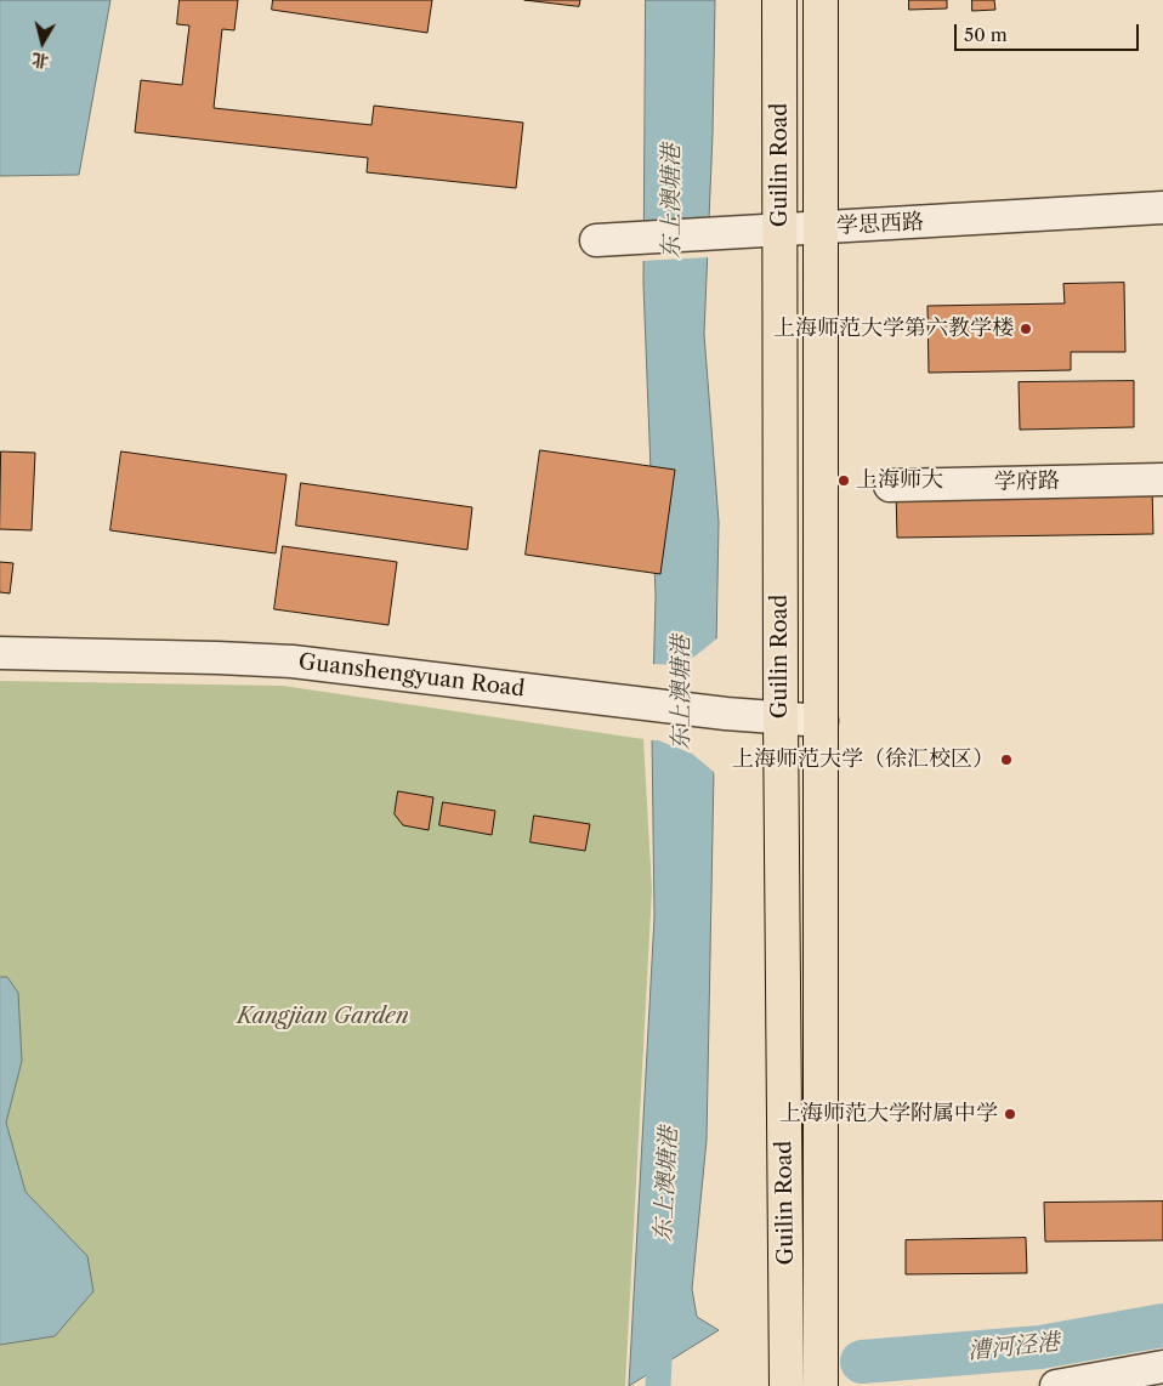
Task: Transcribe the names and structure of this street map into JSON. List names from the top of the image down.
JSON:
{
  "streets": {
    "main road": ["Guilin Road"],
    "street": ["学思西路", "学府路", "Guanshengyuan Road"]
  },
  "crossings": [
    ["Guilin Road", "学思西路"],
    ["Guilin Road", "Guanshengyuan Road"]
  ],
  "water": ["东上澳塘港", "漕河泾港"],
  "parks": ["Kangjian Garden"],
  "places": [
    "上海师范大学第六教学楼",
    "上海师大",
    "上海师范大学（徐汇校区）",
    "上海师范大学附属中学"
  ],
  "scale_bar": "50 m",
  "north": "bottom"
}
